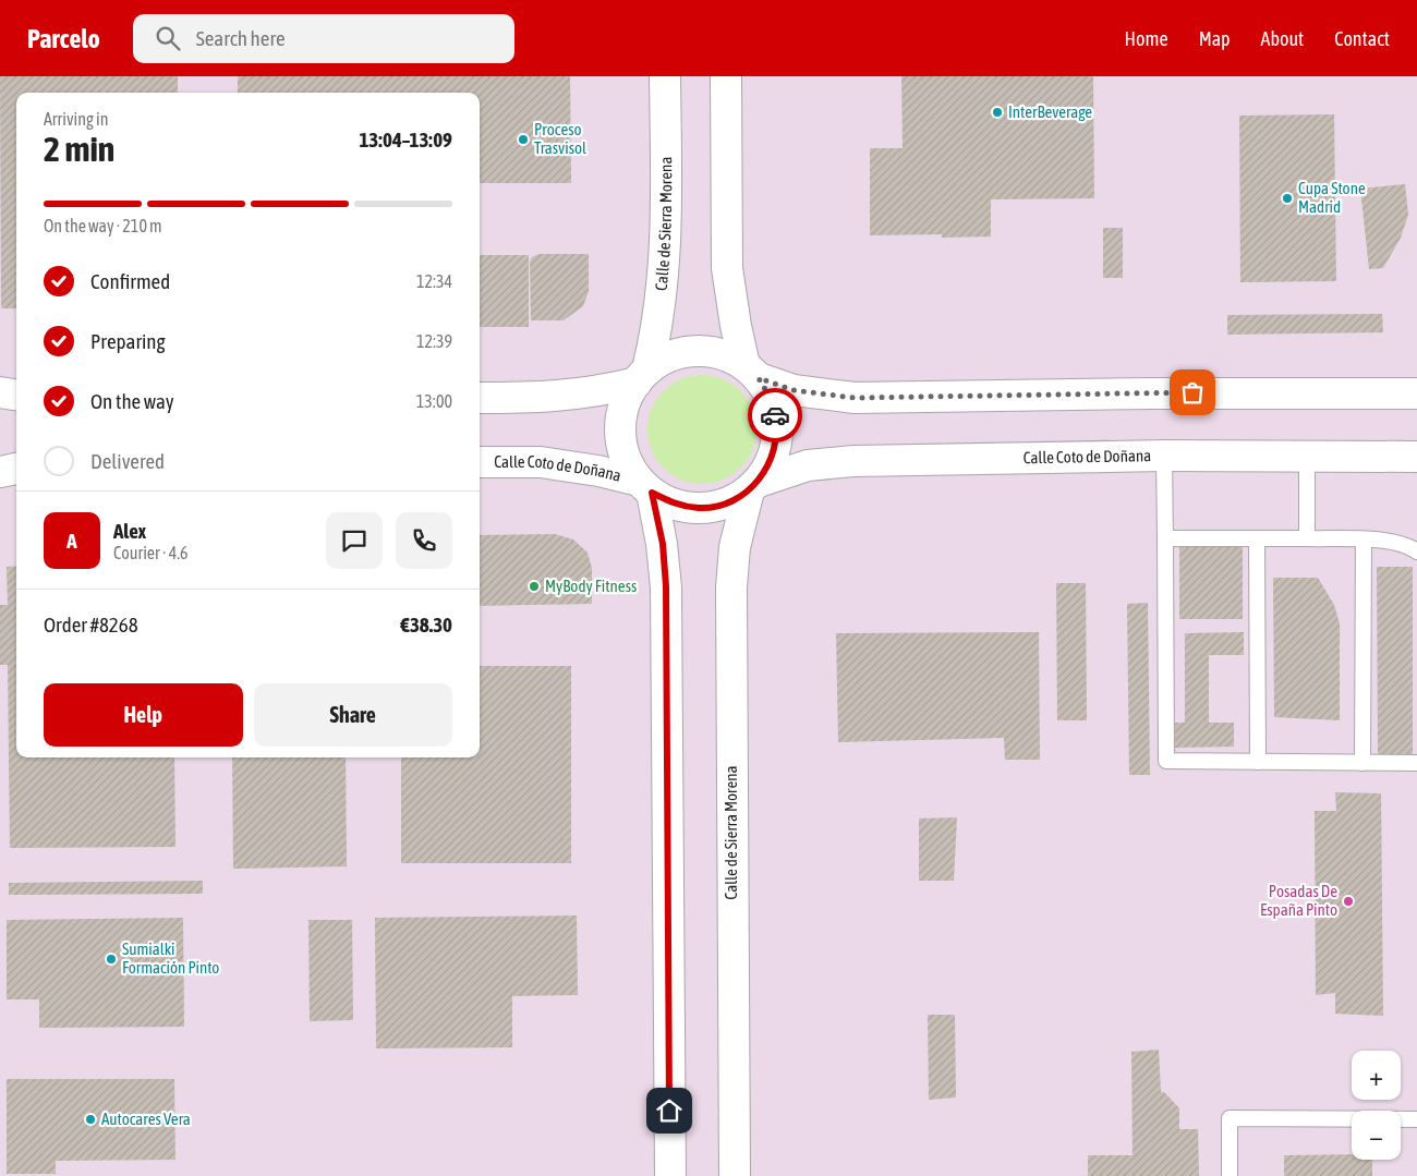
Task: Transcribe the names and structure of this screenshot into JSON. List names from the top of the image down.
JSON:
{
  "streets": {
    "street": ["Calle de Sierra Morena", "Calle Coto de Doñana"]
  },
  "crossings": [
    ["Calle de Sierra Morena", "Calle Coto de Doñana"]
  ],
  "places": [
    "InterBeverage",
    "Proceso Trasvisol",
    "Cupa Stone Madrid",
    "MyBody Fitness",
    "Posadas De España Pinto",
    "Sumialki Formación Pinto",
    "Autocares Vera"
  ],
  "page": {
    "header": "Parcelo",
    "search": "Search here",
    "nav": [
      "Home",
      "Map",
      "About",
      "Contact"
    ],
    "heading": ["2 min", "Arriving in", "13:04–13:09"],
    "panel": [
      "Alex",
      "Courier · 4.6",
      "Order #8268",
      "€38.30"
    ],
    "bar": "On the way · 210 m",
    "list": [
      ["Confirmed", "12:34"],
      ["Preparing", "12:39"],
      ["On the way", "13:00"],
      "Delivered"
    ],
    "round": "A",
    "buttons": ["Help", "Share"],
    "map_buttons": ["+", "−"]
  }
}
